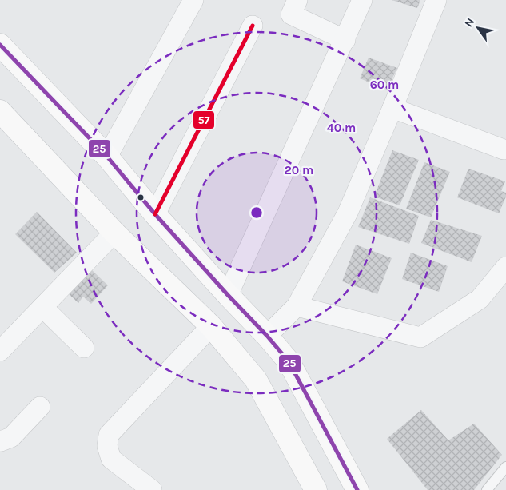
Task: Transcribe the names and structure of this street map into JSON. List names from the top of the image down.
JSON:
{
  "lines": ["transit line 57", "transit line 25"],
  "north": "top left",
  "rings": ["60 m", "40 m", "20 m"]
}
